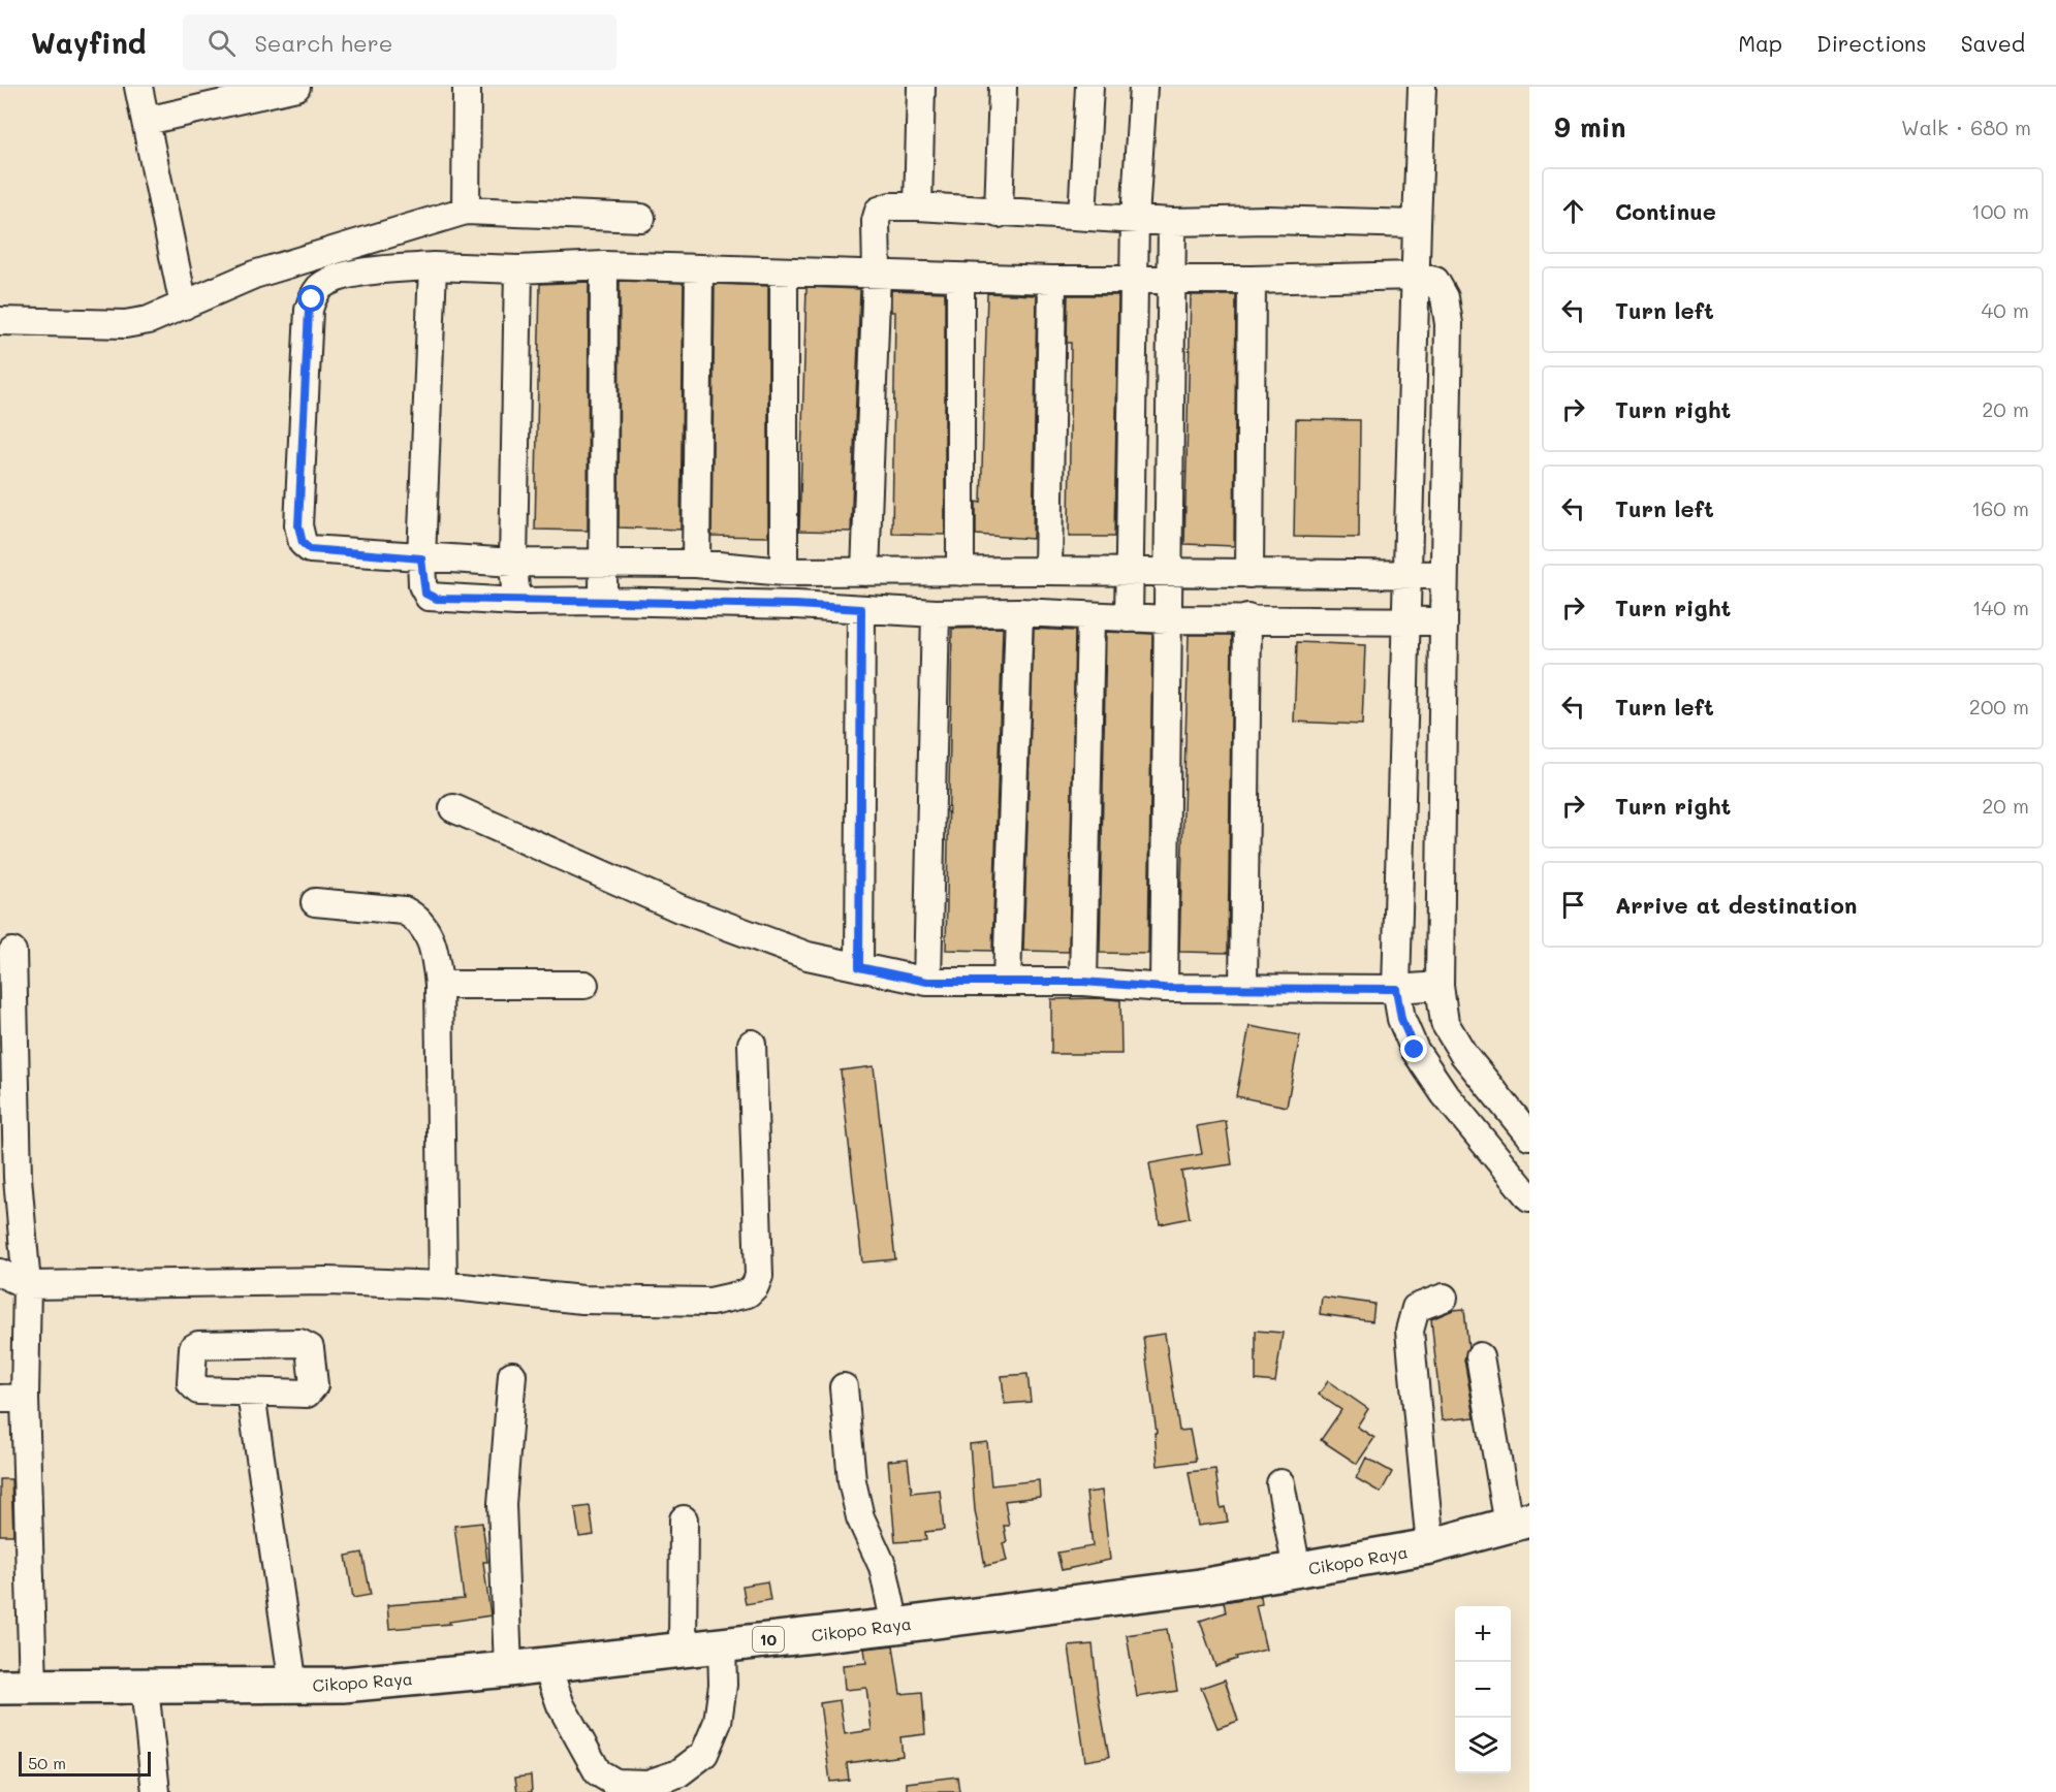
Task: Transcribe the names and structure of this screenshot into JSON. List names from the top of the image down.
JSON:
{
  "streets": {
    "highway": ["Cikopo Raya", "10"]
  },
  "scale_bar": "50 m",
  "page": {
    "header": "Wayfind",
    "search": "Search here",
    "nav": ["Map", "Directions", "Saved"],
    "heading": ["9 min", "Walk · 680 m"],
    "list": [
      ["Continue", "100 m"],
      ["Turn left", "40 m"],
      ["Turn right", "20 m"],
      ["Turn left", "160 m"],
      ["Turn right", "140 m"],
      ["Turn left", "200 m"],
      ["Turn right", "20 m"],
      "Arrive at destination"
    ],
    "map_buttons": ["+", "−"],
    "scale": "50 m"
  }
}
